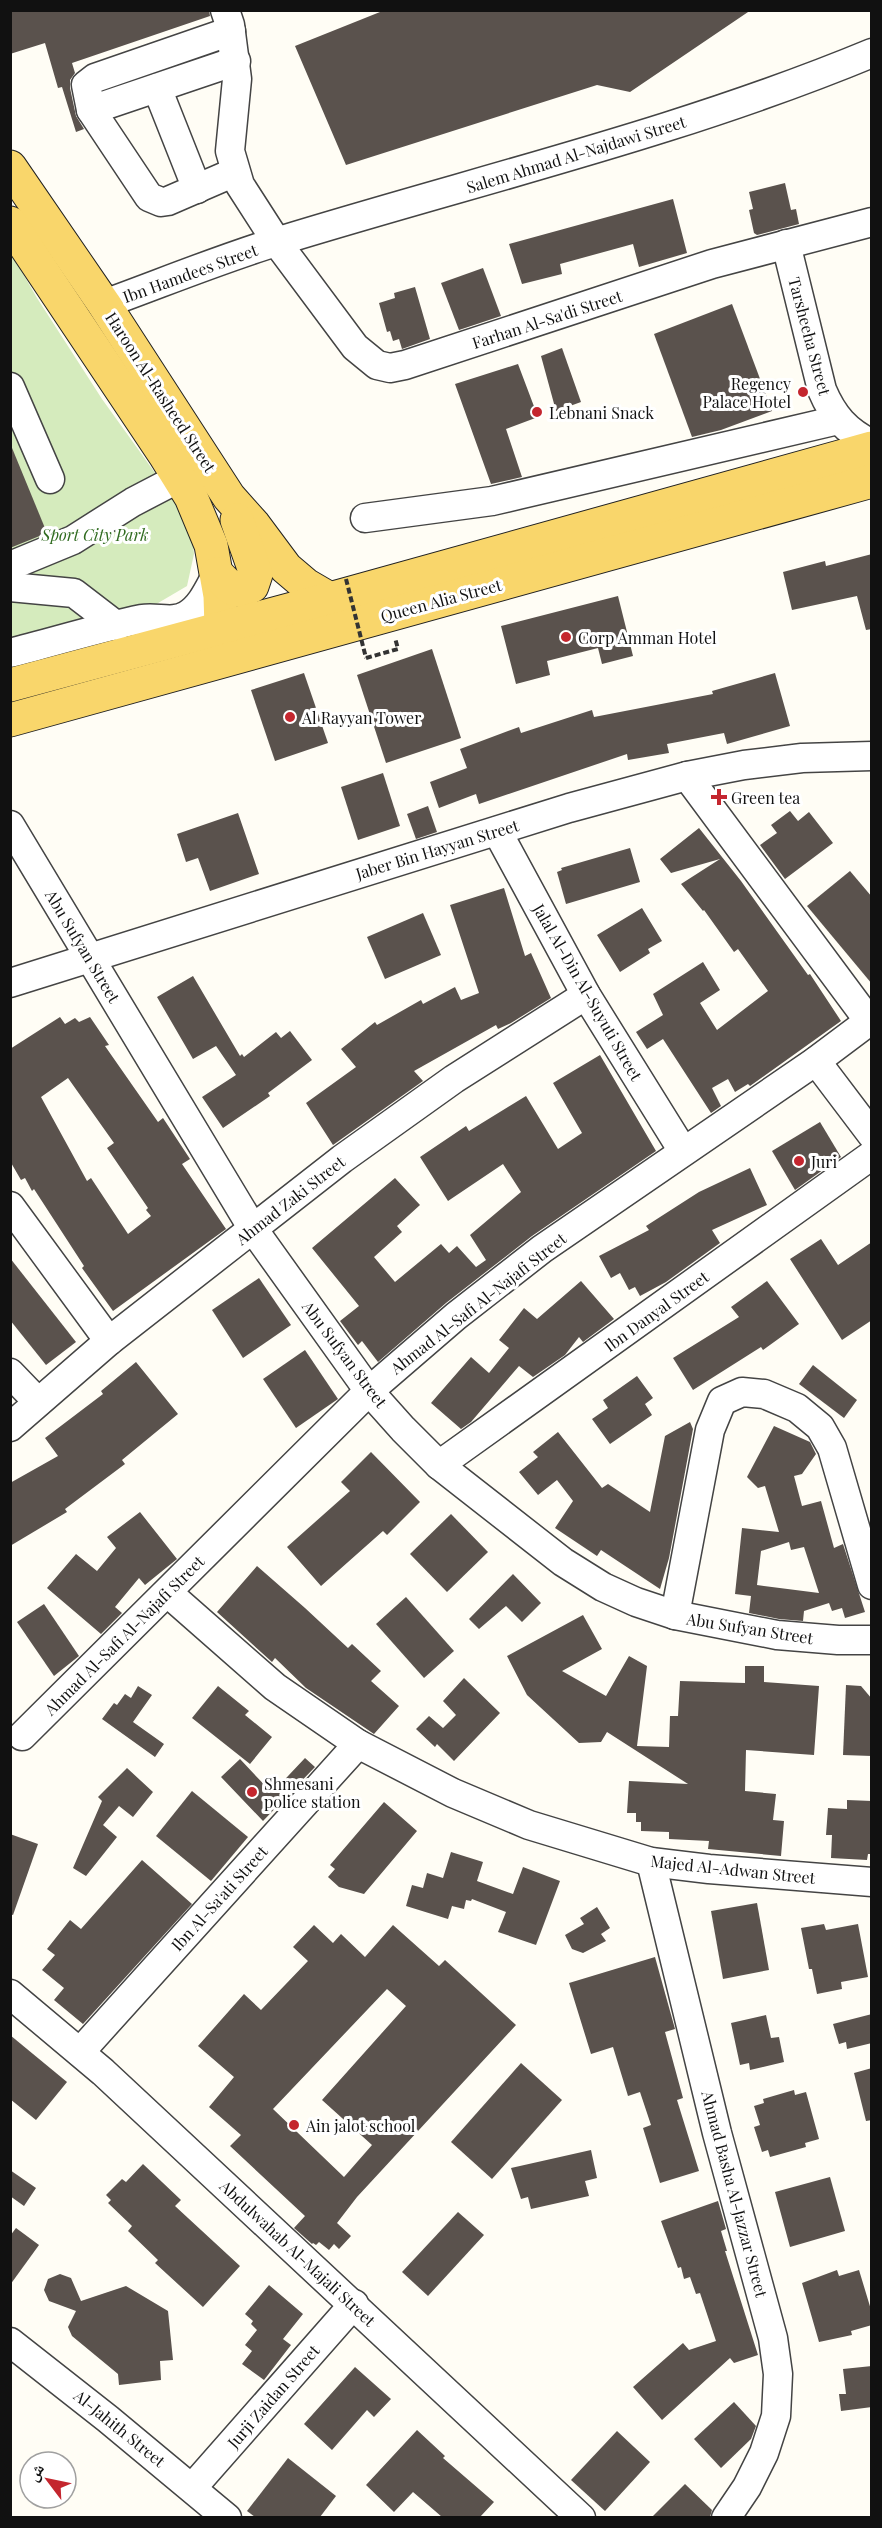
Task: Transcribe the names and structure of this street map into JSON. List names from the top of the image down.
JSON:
{
  "streets": {
    "main road": ["Haroon Al-Rasheed Street", "Queen Alia Street"],
    "street": [
      "Salem Ahmad Al-Najdawi Street",
      "Ibn Hamdees Street",
      "Farhan Al-Sa'di Street",
      "Tarsheeha Street",
      "Jaber Bin Hayyan Street",
      "Abu Sufyan Street",
      "Jalal Al-Din Al-Suyuti Street",
      "Ahmad Zaki Street",
      "Ahmad Al-Safi Al-Najafi Street",
      "Ibn Danyal Street",
      "Majed Al-Adwan Street",
      "Ibn Al-Sa'ati Street",
      "Ahmad Basha Al-Jazzar Street",
      "Abdulwahab Al-Majali Street",
      "Jurji Zaidan Street",
      "Al-Jahith Street"
    ]
  },
  "crossings": [
    ["Salem Ahmad Al-Najdawi Street", "Ibn Hamdees Street"],
    ["Salem Ahmad Al-Najdawi Street", "Farhan Al-Sa'di Street"],
    ["Ibn Hamdees Street", "Farhan Al-Sa'di Street"],
    ["Ibn Hamdees Street", "Haroon Al-Rasheed Street"],
    ["Farhan Al-Sa'di Street", "Tarsheeha Street"],
    ["Tarsheeha Street", "Queen Alia Street"],
    ["Haroon Al-Rasheed Street", "Queen Alia Street"],
    ["Jaber Bin Hayyan Street", "Abu Sufyan Street"],
    ["Jaber Bin Hayyan Street", "Jalal Al-Din Al-Suyuti Street"],
    ["Abu Sufyan Street", "Ahmad Zaki Street"],
    ["Abu Sufyan Street", "Ahmad Al-Safi Al-Najafi Street"],
    ["Abu Sufyan Street", "Ibn Danyal Street"],
    ["Jalal Al-Din Al-Suyuti Street", "Ahmad Zaki Street"],
    ["Jalal Al-Din Al-Suyuti Street", "Ahmad Al-Safi Al-Najafi Street"],
    ["Ahmad Al-Safi Al-Najafi Street", "Majed Al-Adwan Street"],
    ["Majed Al-Adwan Street", "Ibn Al-Sa'ati Street"],
    ["Majed Al-Adwan Street", "Ahmad Basha Al-Jazzar Street"],
    ["Ibn Al-Sa'ati Street", "Abdulwahab Al-Majali Street"],
    ["Abdulwahab Al-Majali Street", "Jurji Zaidan Street"],
    ["Jurji Zaidan Street", "Al-Jahith Street"]
  ],
  "parks": ["Sport City Park"],
  "places": {
    "other": [
      "Regency Palace Hotel",
      "Lebnani Snack",
      "Corp Amman Hotel",
      "Al Rayyan Tower",
      "Juri",
      "Shmesani police station",
      "Ain jalot school"
    ],
    "health": ["Green tea"]
  },
  "north": "top left"
}
